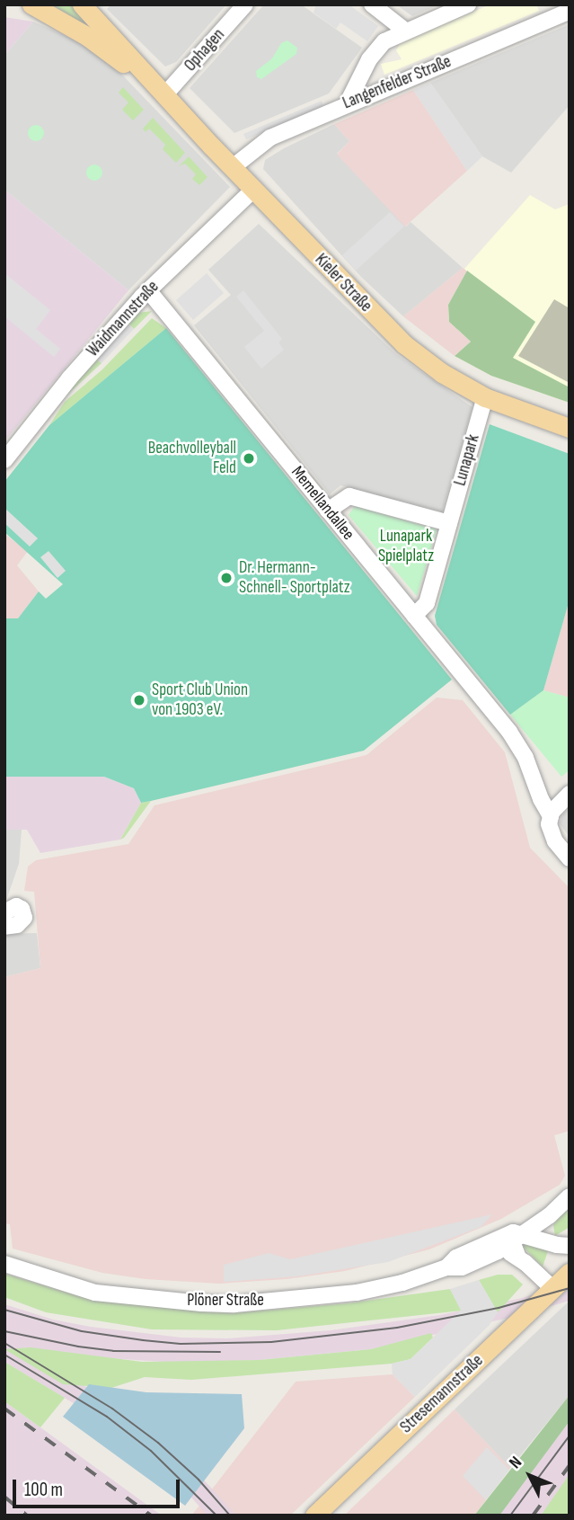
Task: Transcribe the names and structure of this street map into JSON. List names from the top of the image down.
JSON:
{
  "streets": {
    "main road": ["Kieler Straße", "Stresemannstraße"],
    "street": [
      "Ophagen",
      "Langenfelder Straße",
      "Waidmannstraße",
      "Lunapark",
      "Memellandallee",
      "Plöner Straße"
    ]
  },
  "crossings": [
    ["Ophagen", "Kieler Straße"],
    ["Langenfelder Straße", "Kieler Straße"],
    ["Kieler Straße", "Waidmannstraße"],
    ["Kieler Straße", "Lunapark"],
    ["Waidmannstraße", "Memellandallee"],
    ["Lunapark", "Memellandallee"]
  ],
  "parks": ["Lunapark Spielplatz"],
  "places": ["Beachvolleyball Feld", "Dr. Hermann- Schnell- Sportplatz", "Sport Club Union von 1903 eV."],
  "scale_bar": "100 m",
  "north": "top left"
}
